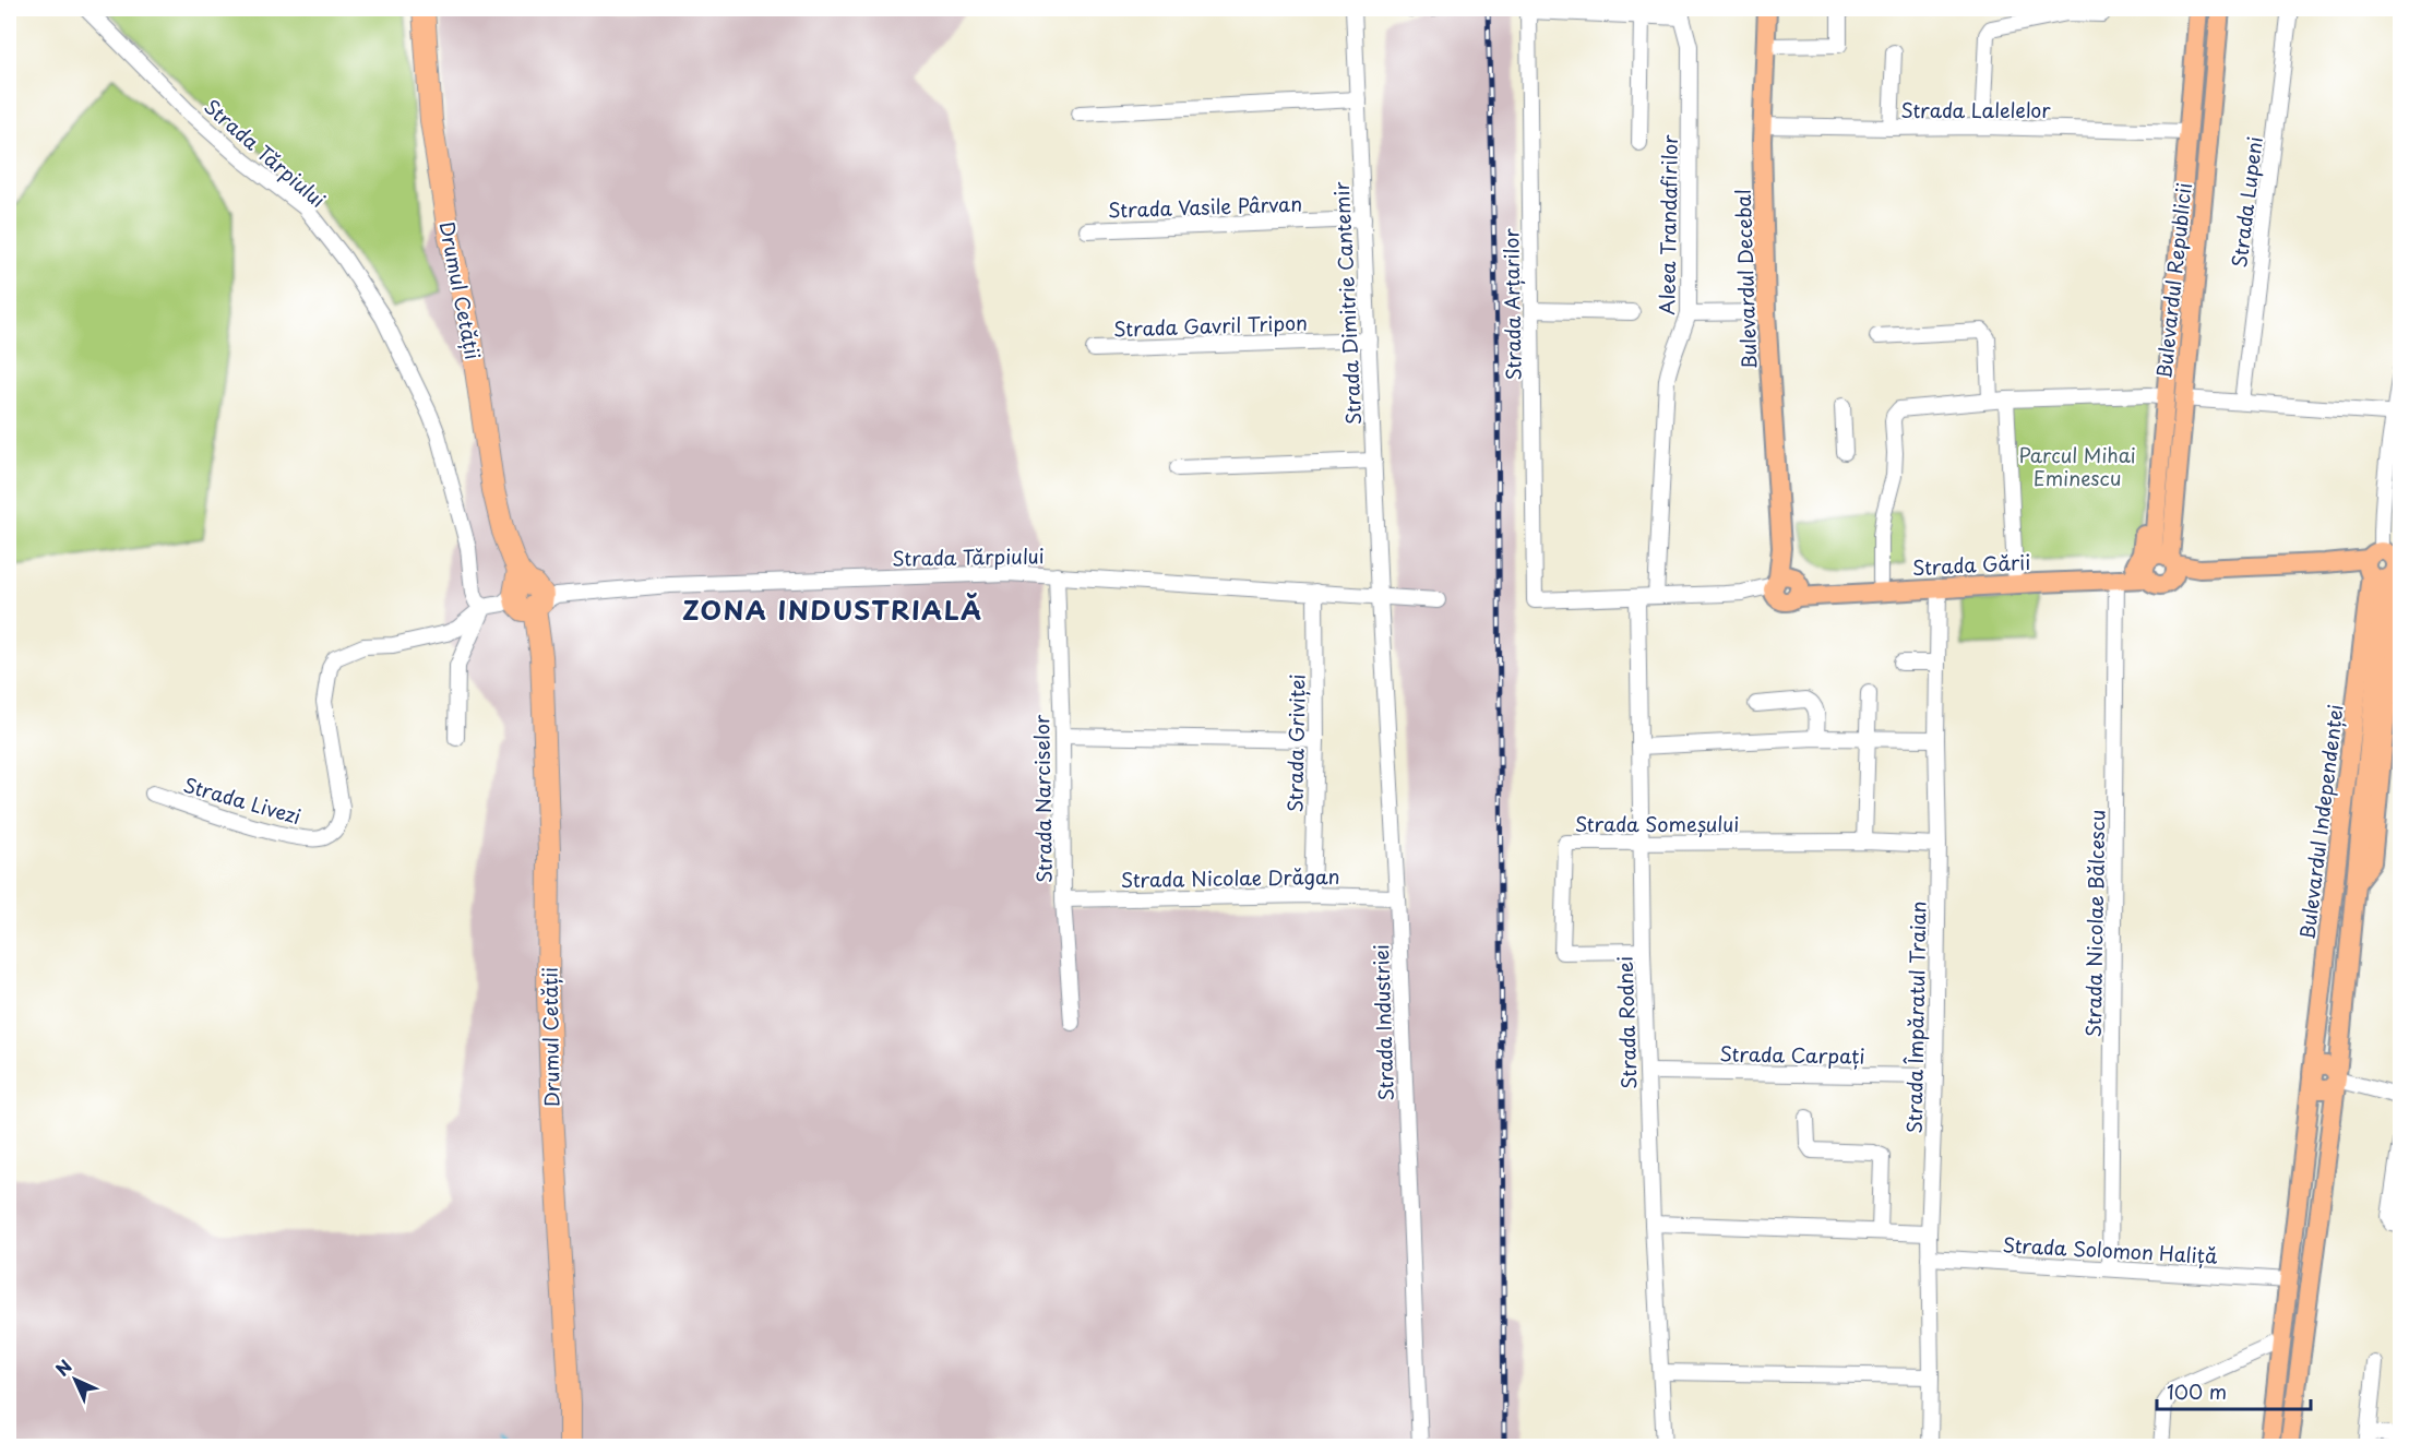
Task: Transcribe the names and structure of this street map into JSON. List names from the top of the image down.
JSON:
{
  "streets": {
    "highway": ["Drumul Cetății"],
    "main road": [
      "Bulevardul Decebal",
      "Bulevardul Republicii",
      "Strada Gării",
      "Bulevardul Independenței"
    ],
    "street": [
      "Strada Lalelelor",
      "Strada Tărpiului",
      "Strada Lupeni",
      "Strada Vasile Pârvan",
      "Aleea Trandafirilor",
      "Strada Dimitrie Cantemir",
      "Strada Arțarilor",
      "Strada Gavril Tripon",
      "Strada Griviței",
      "Strada Narciselor",
      "Strada Livezi",
      "Strada Someșului",
      "Strada Nicolae Drăgan",
      "Strada Nicolae Bălcescu",
      "Strada Împăratul Traian",
      "Strada Industriei",
      "Strada Rodnei",
      "Strada Carpați",
      "Strada Solomon Haliță"
    ]
  },
  "crossings": [
    ["Strada Lalelelor", "Bulevardul Decebal"],
    ["Strada Lalelelor", "Bulevardul Republicii"],
    ["Strada Tărpiului", "Drumul Cetății"],
    ["Strada Tărpiului", "Strada Dimitrie Cantemir"],
    ["Strada Tărpiului", "Strada Griviței"],
    ["Strada Tărpiului", "Strada Narciselor"],
    ["Strada Tărpiului", "Strada Livezi"],
    ["Strada Tărpiului", "Strada Industriei"],
    ["Strada Vasile Pârvan", "Strada Dimitrie Cantemir"],
    ["Aleea Trandafirilor", "Strada Gării"],
    ["Bulevardul Decebal", "Strada Gării"],
    ["Bulevardul Republicii", "Strada Gării"],
    ["Drumul Cetății", "Strada Livezi"],
    ["Strada Dimitrie Cantemir", "Strada Gavril Tripon"],
    ["Strada Dimitrie Cantemir", "Strada Industriei"],
    ["Strada Arțarilor", "Strada Gării"],
    ["Strada Gării", "Bulevardul Independenței"],
    ["Strada Gării", "Strada Nicolae Bălcescu"],
    ["Strada Gării", "Strada Împăratul Traian"],
    ["Strada Gării", "Strada Rodnei"],
    ["Strada Griviței", "Strada Nicolae Drăgan"],
    ["Strada Narciselor", "Strada Nicolae Drăgan"],
    ["Bulevardul Independenței", "Strada Solomon Haliță"],
    ["Strada Someșului", "Strada Împăratul Traian"],
    ["Strada Someșului", "Strada Rodnei"],
    ["Strada Nicolae Drăgan", "Strada Industriei"],
    ["Strada Nicolae Bălcescu", "Strada Solomon Haliță"],
    ["Strada Împăratul Traian", "Strada Carpați"],
    ["Strada Împăratul Traian", "Strada Solomon Haliță"],
    ["Strada Rodnei", "Strada Carpați"]
  ],
  "districts": ["ZONA INDUSTRIALĂ"],
  "parks": ["Parcul Mihai Eminescu"],
  "scale_bar": "100 m",
  "north": "top left"
}
